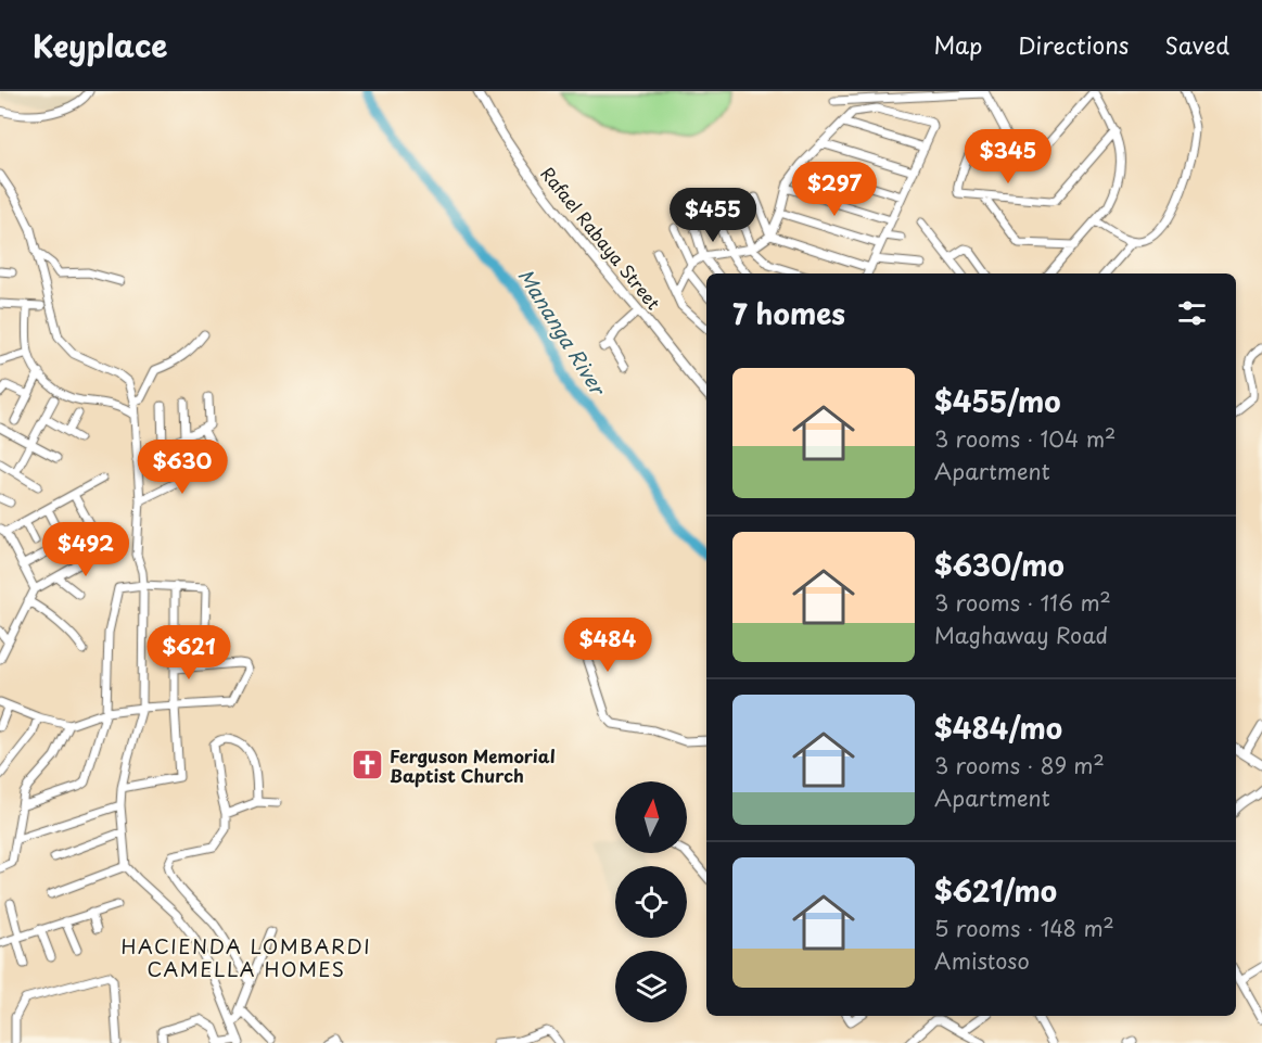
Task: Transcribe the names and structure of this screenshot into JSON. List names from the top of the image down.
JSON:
{
  "streets": {
    "main road": ["Rafael Rabaya Street"]
  },
  "districts": ["HACIENDA LOMBARDI CAMELLA HOMES"],
  "water": ["Mananga River"],
  "places": {
    "church": ["Ferguson Memorial Baptist Church"]
  },
  "north": "top",
  "page": {
    "header": "Keyplace",
    "nav": ["Map", "Directions", "Saved"],
    "price": [
      "$345",
      "$297",
      "$455",
      "$630",
      "$492",
      "$484",
      "$621"
    ],
    "heading": "7 homes",
    "list": [
      {
        "name": "$455/mo",
        "note": "3 rooms · 104 m² · Apartment"
      },
      {
        "name": "$630/mo",
        "note": "3 rooms · 116 m² · Maghaway Road"
      },
      {
        "name": "$484/mo",
        "note": "3 rooms · 89 m² · Apartment"
      },
      {
        "name": "$621/mo",
        "note": "5 rooms · 148 m² · Amistoso"
      }
    ]
  }
}
